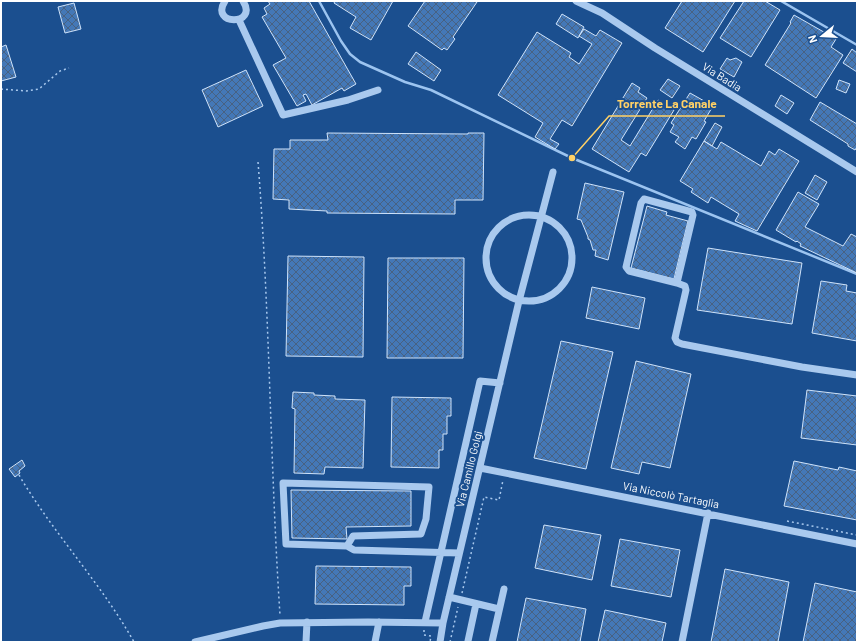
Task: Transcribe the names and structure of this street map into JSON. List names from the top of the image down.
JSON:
{
  "streets": {
    "street": ["Via Badia", "Via Camillo Golgi", "Via Niccolò Tartaglia"]
  },
  "crossings": [
    ["Via Camillo Golgi", "Via Niccolò Tartaglia"]
  ],
  "places": ["Torrente La Canale"],
  "north": "left"
}
